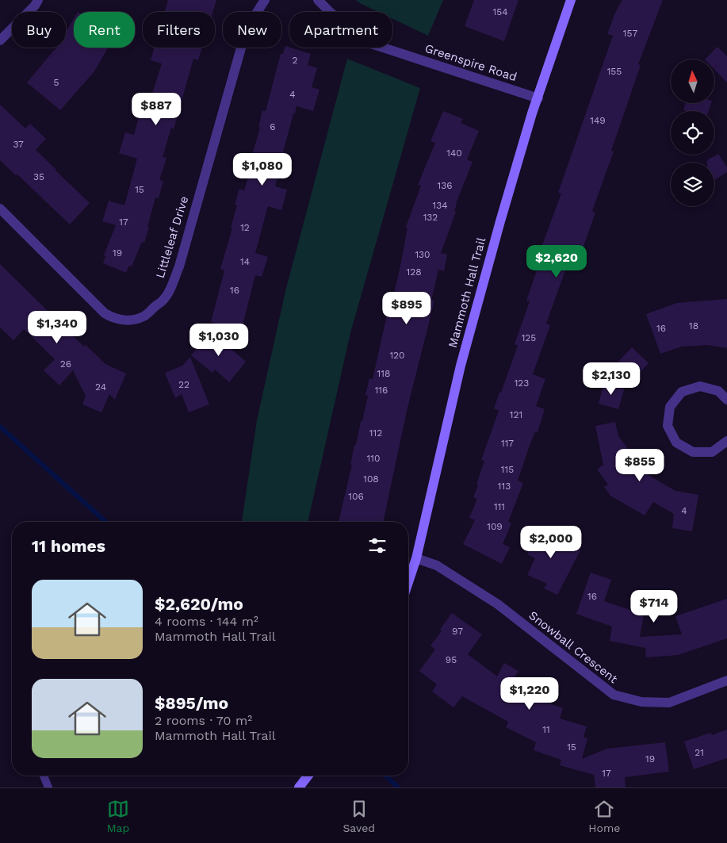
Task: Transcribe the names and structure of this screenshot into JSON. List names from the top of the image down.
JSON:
{
  "streets": {
    "street": [
      "Greenspire Road",
      "Littleleaf Drive",
      "Mammoth Hall Trail",
      "Snowball Crescent"
    ]
  },
  "crossings": [
    ["Greenspire Road", "Mammoth Hall Trail"],
    ["Mammoth Hall Trail", "Snowball Crescent"]
  ],
  "house_numbers": [
    "154",
    "157",
    "2",
    "155",
    "5",
    "4",
    "149",
    "6",
    "37",
    "140",
    "35",
    "136",
    "15",
    "134",
    "132",
    "17",
    "12",
    "19",
    "130",
    "14",
    "128",
    "16",
    "18",
    "16",
    "125",
    "120",
    "26",
    "118",
    "123",
    "22",
    "24",
    "116",
    "121",
    "112",
    "117",
    "110",
    "115",
    "108",
    "113",
    "106",
    "111",
    "4",
    "109",
    "16",
    "97",
    "95",
    "11",
    "15",
    "21",
    "19",
    "17"
  ],
  "north": "top",
  "page": {
    "chip": [
      "Buy",
      "Rent",
      "Filters",
      "New",
      "Apartment"
    ],
    "price": [
      "$887",
      "$1,080",
      "$2,620",
      "$895",
      "$1,340",
      "$1,030",
      "$2,130",
      "$855",
      "$2,000",
      "$714",
      "$1,220"
    ],
    "heading": "11 homes",
    "list": [
      {
        "name": "$2,620/mo",
        "note": "4 rooms · 144 m² · Mammoth Hall Trail"
      },
      {
        "name": "$895/mo",
        "note": "2 rooms · 70 m² · Mammoth Hall Trail"
      }
    ],
    "tabs": ["Map", "Saved", "Home"]
  }
}
